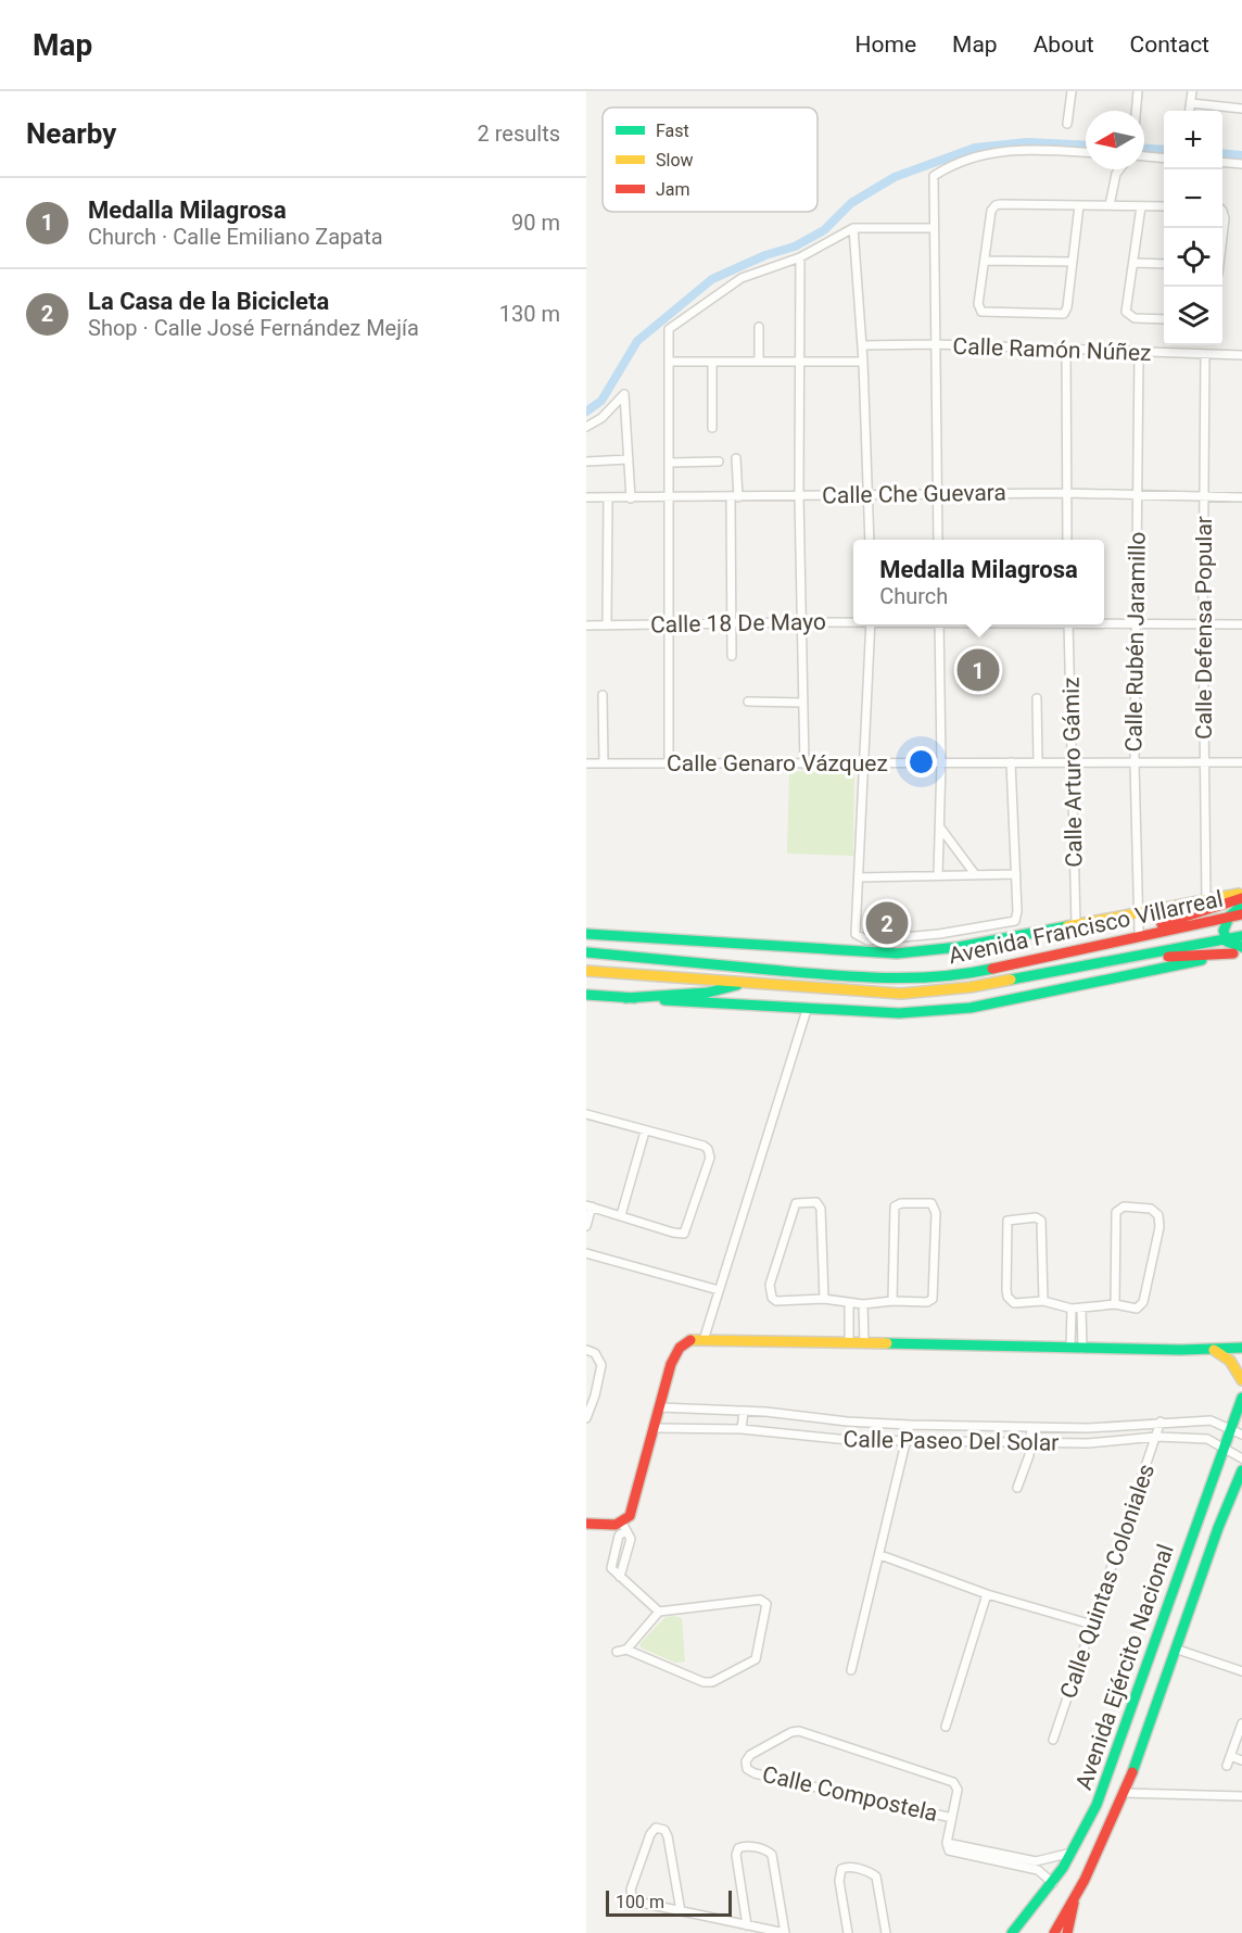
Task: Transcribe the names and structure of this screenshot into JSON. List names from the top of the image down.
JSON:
{
  "streets": {
    "main road": ["Avenida Francisco Villarreal", "Avenida Ejército Nacional"],
    "street": [
      "Calle Ramón Núñez",
      "Calle Che Guevara",
      "Calle 18 De Mayo",
      "Calle Defensa Popular",
      "Calle Rubén Jaramillo",
      "Calle Genaro Vázquez",
      "Calle Arturo Gámiz",
      "Calle Paseo Del Solar",
      "Calle Quintas Coloniales",
      "Calle Compostela"
    ]
  },
  "crossings": [
    ["Calle Ramón Núñez", "Calle Defensa Popular"],
    ["Calle Ramón Núñez", "Calle Rubén Jaramillo"],
    ["Calle Che Guevara", "Calle Defensa Popular"],
    ["Calle Che Guevara", "Calle Rubén Jaramillo"],
    ["Calle 18 De Mayo", "Calle Defensa Popular"],
    ["Calle 18 De Mayo", "Calle Rubén Jaramillo"],
    ["Calle Defensa Popular", "Calle Genaro Vázquez"],
    ["Calle Defensa Popular", "Avenida Francisco Villarreal"],
    ["Calle Rubén Jaramillo", "Calle Genaro Vázquez"],
    ["Calle Rubén Jaramillo", "Avenida Francisco Villarreal"],
    ["Calle Genaro Vázquez", "Calle Arturo Gámiz"],
    ["Calle Arturo Gámiz", "Avenida Francisco Villarreal"],
    ["Calle Paseo Del Solar", "Calle Quintas Coloniales"],
    ["Calle Paseo Del Solar", "Avenida Ejército Nacional"]
  ],
  "legend": ["Fast", "Slow", "Jam"],
  "scale_bar": "100 m",
  "north": "left",
  "page": {
    "header": "Map",
    "nav": [
      "Home",
      "Map",
      "About",
      "Contact"
    ],
    "heading": ["Nearby", "2 results"],
    "map_buttons": ["+", "−"],
    "list": [
      {
        "mark": "1",
        "name": "Medalla Milagrosa",
        "note": "Church · Calle Emiliano Zapata",
        "value": "90 m"
      },
      {
        "mark": "2",
        "name": "La Casa de la Bicicleta",
        "note": "Shop · Calle José Fernández Mejía",
        "value": "130 m"
      }
    ],
    "popup": ["Medalla Milagrosa", "Church"],
    "pins": ["1", "2"],
    "scale": "100 m"
  }
}
